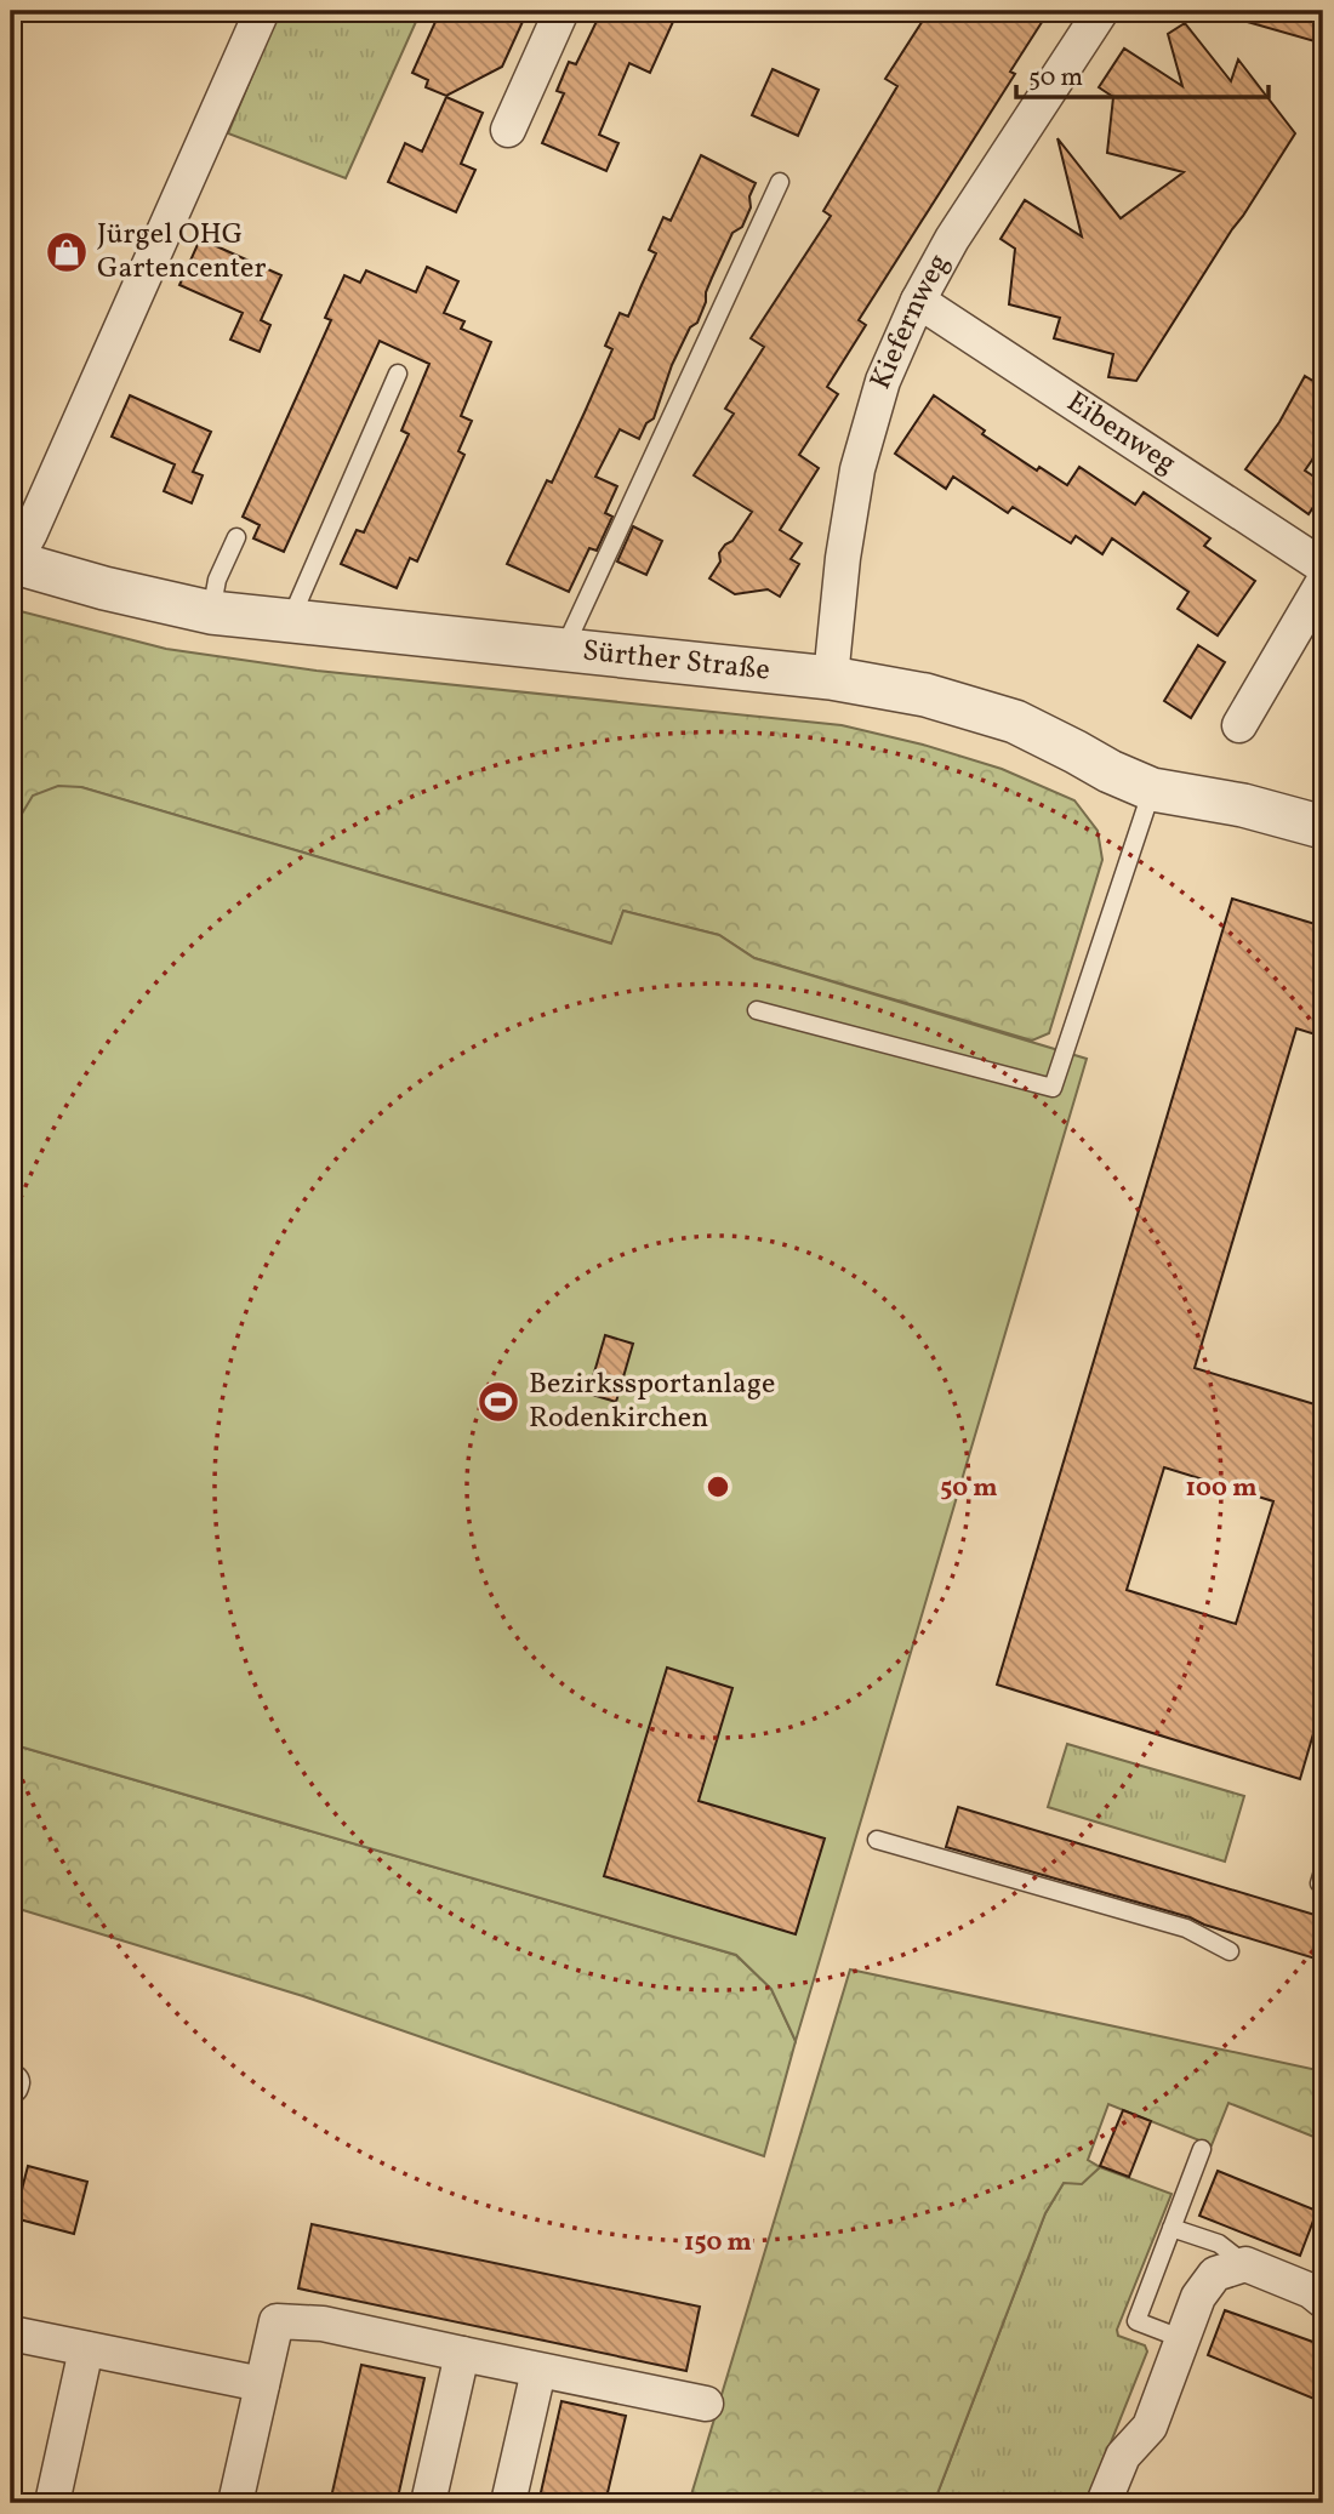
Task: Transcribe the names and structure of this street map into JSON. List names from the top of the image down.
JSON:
{
  "streets": {
    "street": ["Kiefernweg", "Eibenweg", "Sürther Straße"]
  },
  "crossings": [
    ["Kiefernweg", "Eibenweg"],
    ["Kiefernweg", "Sürther Straße"]
  ],
  "places": {
    "shop": ["Jürgel OHG Gartencenter"],
    "sports": ["Bezirkssportanlage Rodenkirchen"]
  },
  "scale_bar": "50 m",
  "rings": ["50 m", "100 m", "150 m"]
}
